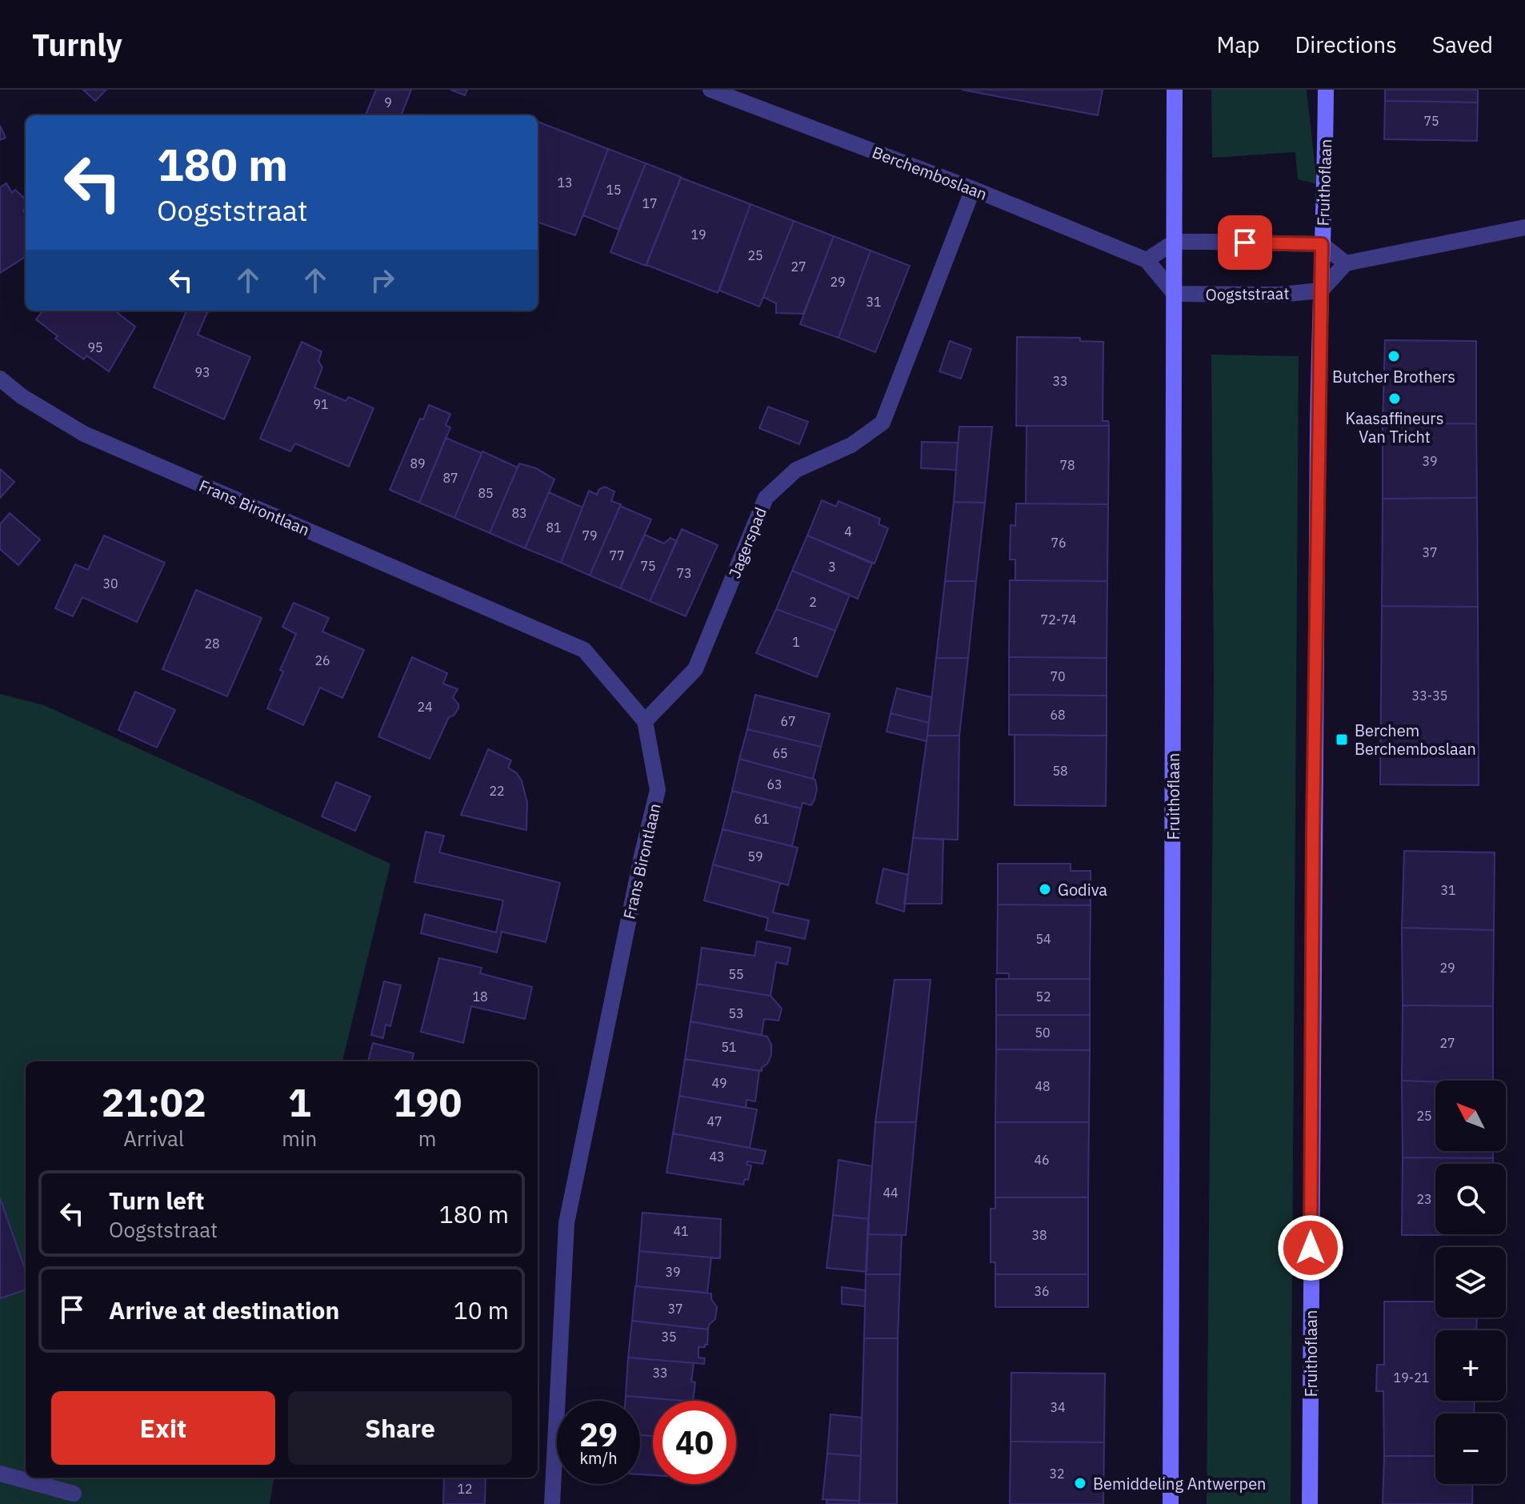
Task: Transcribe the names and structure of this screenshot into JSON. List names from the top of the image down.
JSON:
{
  "streets": {
    "street": [
      "Berchemboslaan",
      "Fruithoflaan",
      "Oogststraat",
      "Frans Birontlaan",
      "Jagerspad"
    ]
  },
  "crossings": [
    ["Berchemboslaan", "Fruithoflaan"],
    ["Berchemboslaan", "Oogststraat"],
    ["Berchemboslaan", "Jagerspad"],
    ["Fruithoflaan", "Oogststraat"],
    ["Frans Birontlaan", "Jagerspad"]
  ],
  "places": {
    "other": [
      "Butcher Brothers",
      "Kaasaffineurs Van Tricht",
      "Godiva",
      "Bemiddeling Antwerpen"
    ],
    "transit": ["Berchem Berchemboslaan"]
  },
  "house_numbers": [
    "9",
    "75",
    "13",
    "15",
    "17",
    "19",
    "25",
    "27",
    "29",
    "31",
    "95",
    "93",
    "33",
    "91",
    "39",
    "89",
    "78",
    "87",
    "85",
    "83",
    "81",
    "4",
    "79",
    "76",
    "37",
    "77",
    "75",
    "3",
    "73",
    "30",
    "2",
    "72-74",
    "1",
    "28",
    "26",
    "70",
    "33-35",
    "24",
    "68",
    "67",
    "65",
    "58",
    "63",
    "22",
    "61",
    "59",
    "31",
    "54",
    "29",
    "55",
    "18",
    "52",
    "53",
    "50",
    "27",
    "51",
    "49",
    "48",
    "25",
    "47",
    "43",
    "46",
    "44",
    "23",
    "41",
    "38",
    "39",
    "36",
    "37",
    "35",
    "33",
    "19-21",
    "34",
    "32",
    "12"
  ],
  "north": "top left",
  "page": {
    "header": "Turnly",
    "nav": ["Map", "Directions", "Saved"],
    "turn": ["180 m", "Oogststraat"],
    "eta": [
      "21:02",
      "Arrival",
      "1",
      "min",
      "190",
      "m"
    ],
    "map_buttons": ["+", "−"],
    "list": [
      {
        "name": "Turn left",
        "note": "Oogststraat",
        "value": "180 m"
      },
      {
        "name": "Arrive at destination",
        "value": "10 m"
      }
    ],
    "buttons": ["Exit", "Share"],
    "speed": "29 km/h",
    "limit": "40"
  }
}
